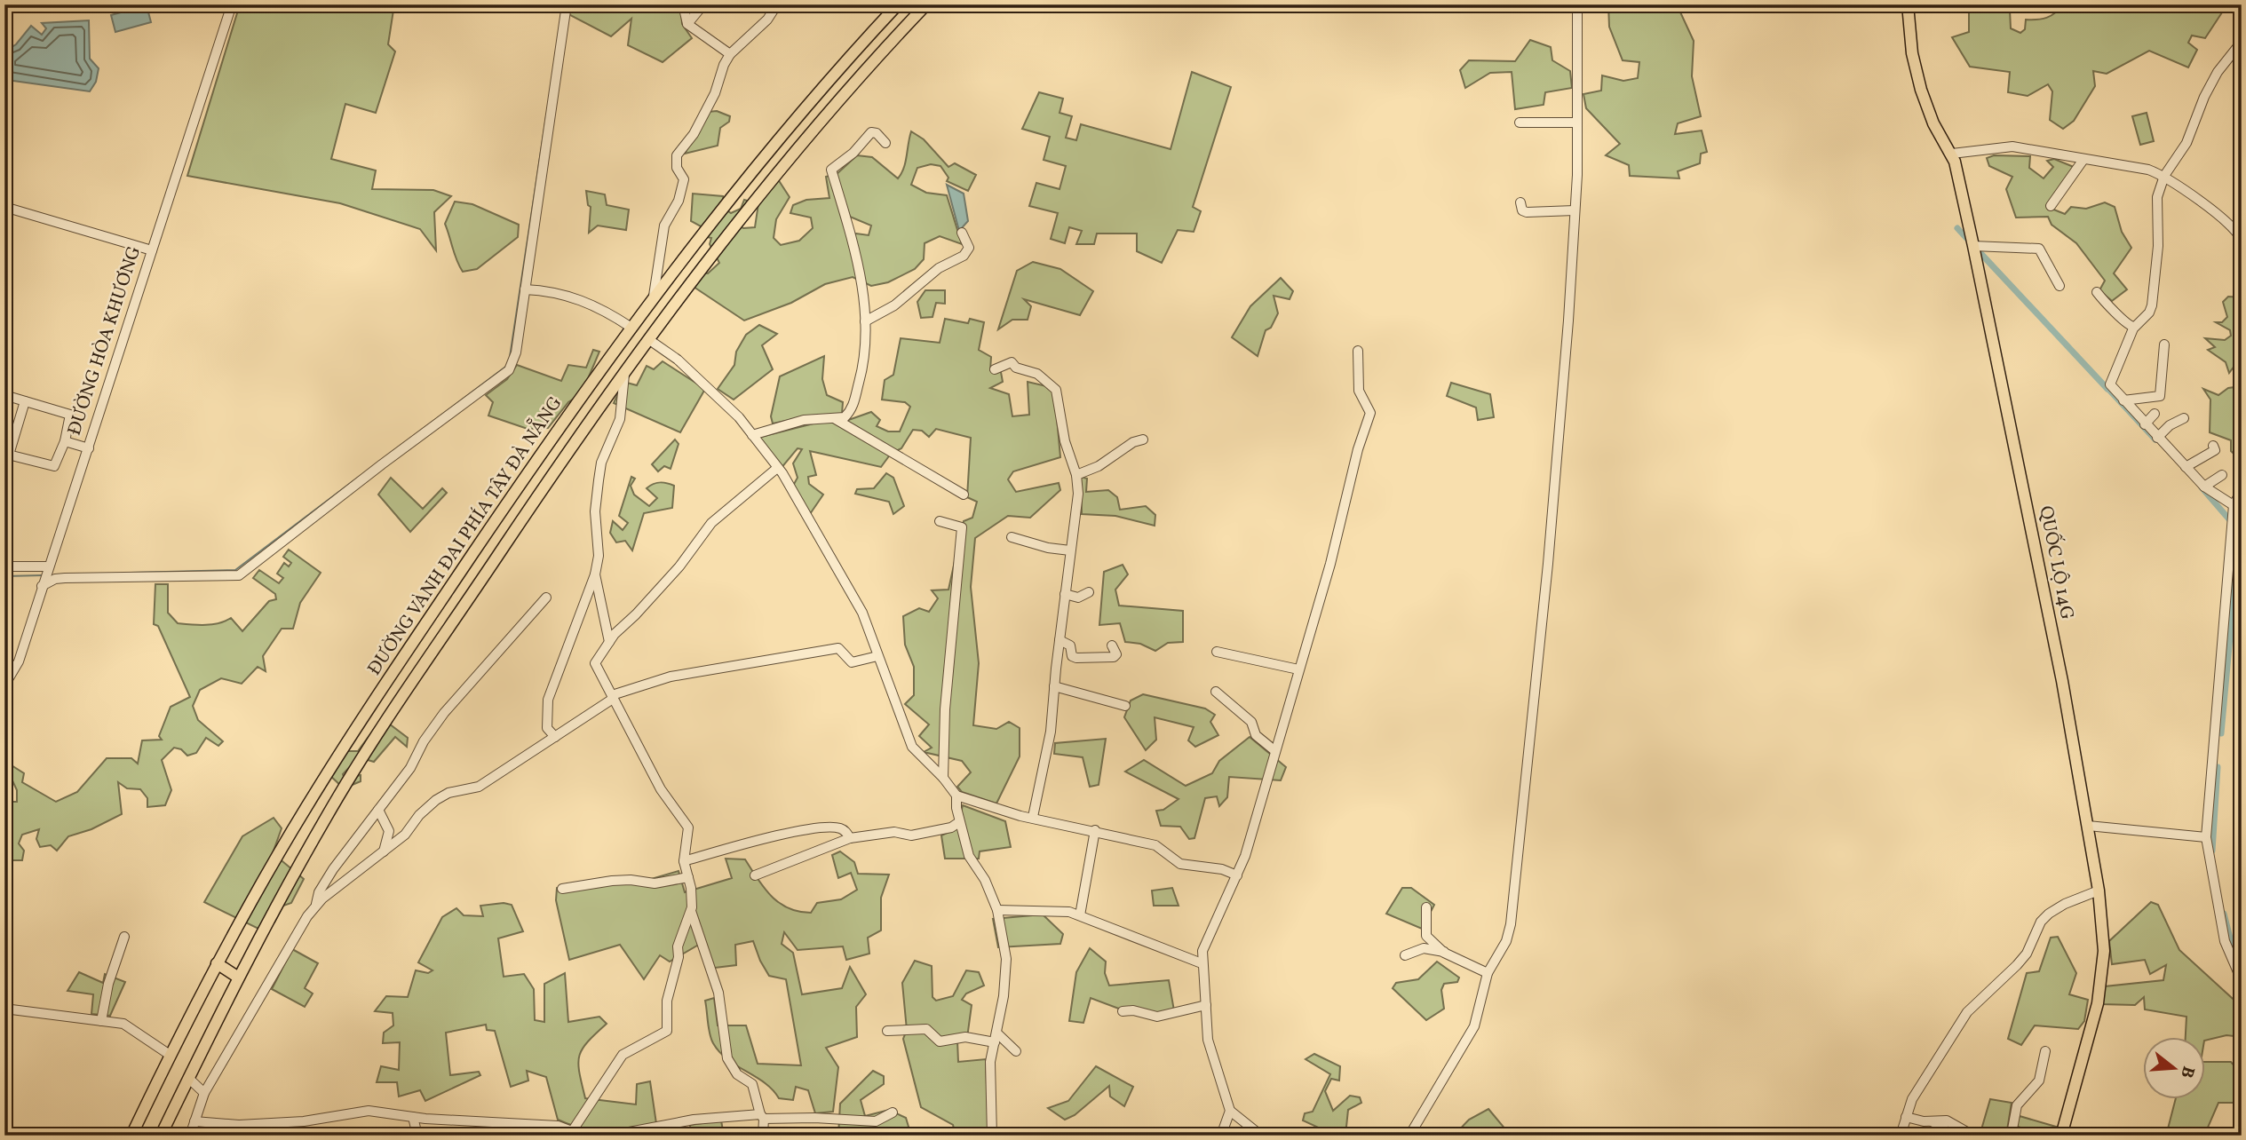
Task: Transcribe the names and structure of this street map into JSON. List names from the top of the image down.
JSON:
{
  "streets": {
    "main road": ["ĐƯỜNG VÀNH ĐAI PHÍA TÂY ĐÀ NẴNG", "QUỐC LỘ 14G"],
    "street": ["ĐƯỜNG HÒA KHƯƠNG"]
  },
  "north": "right"
}
